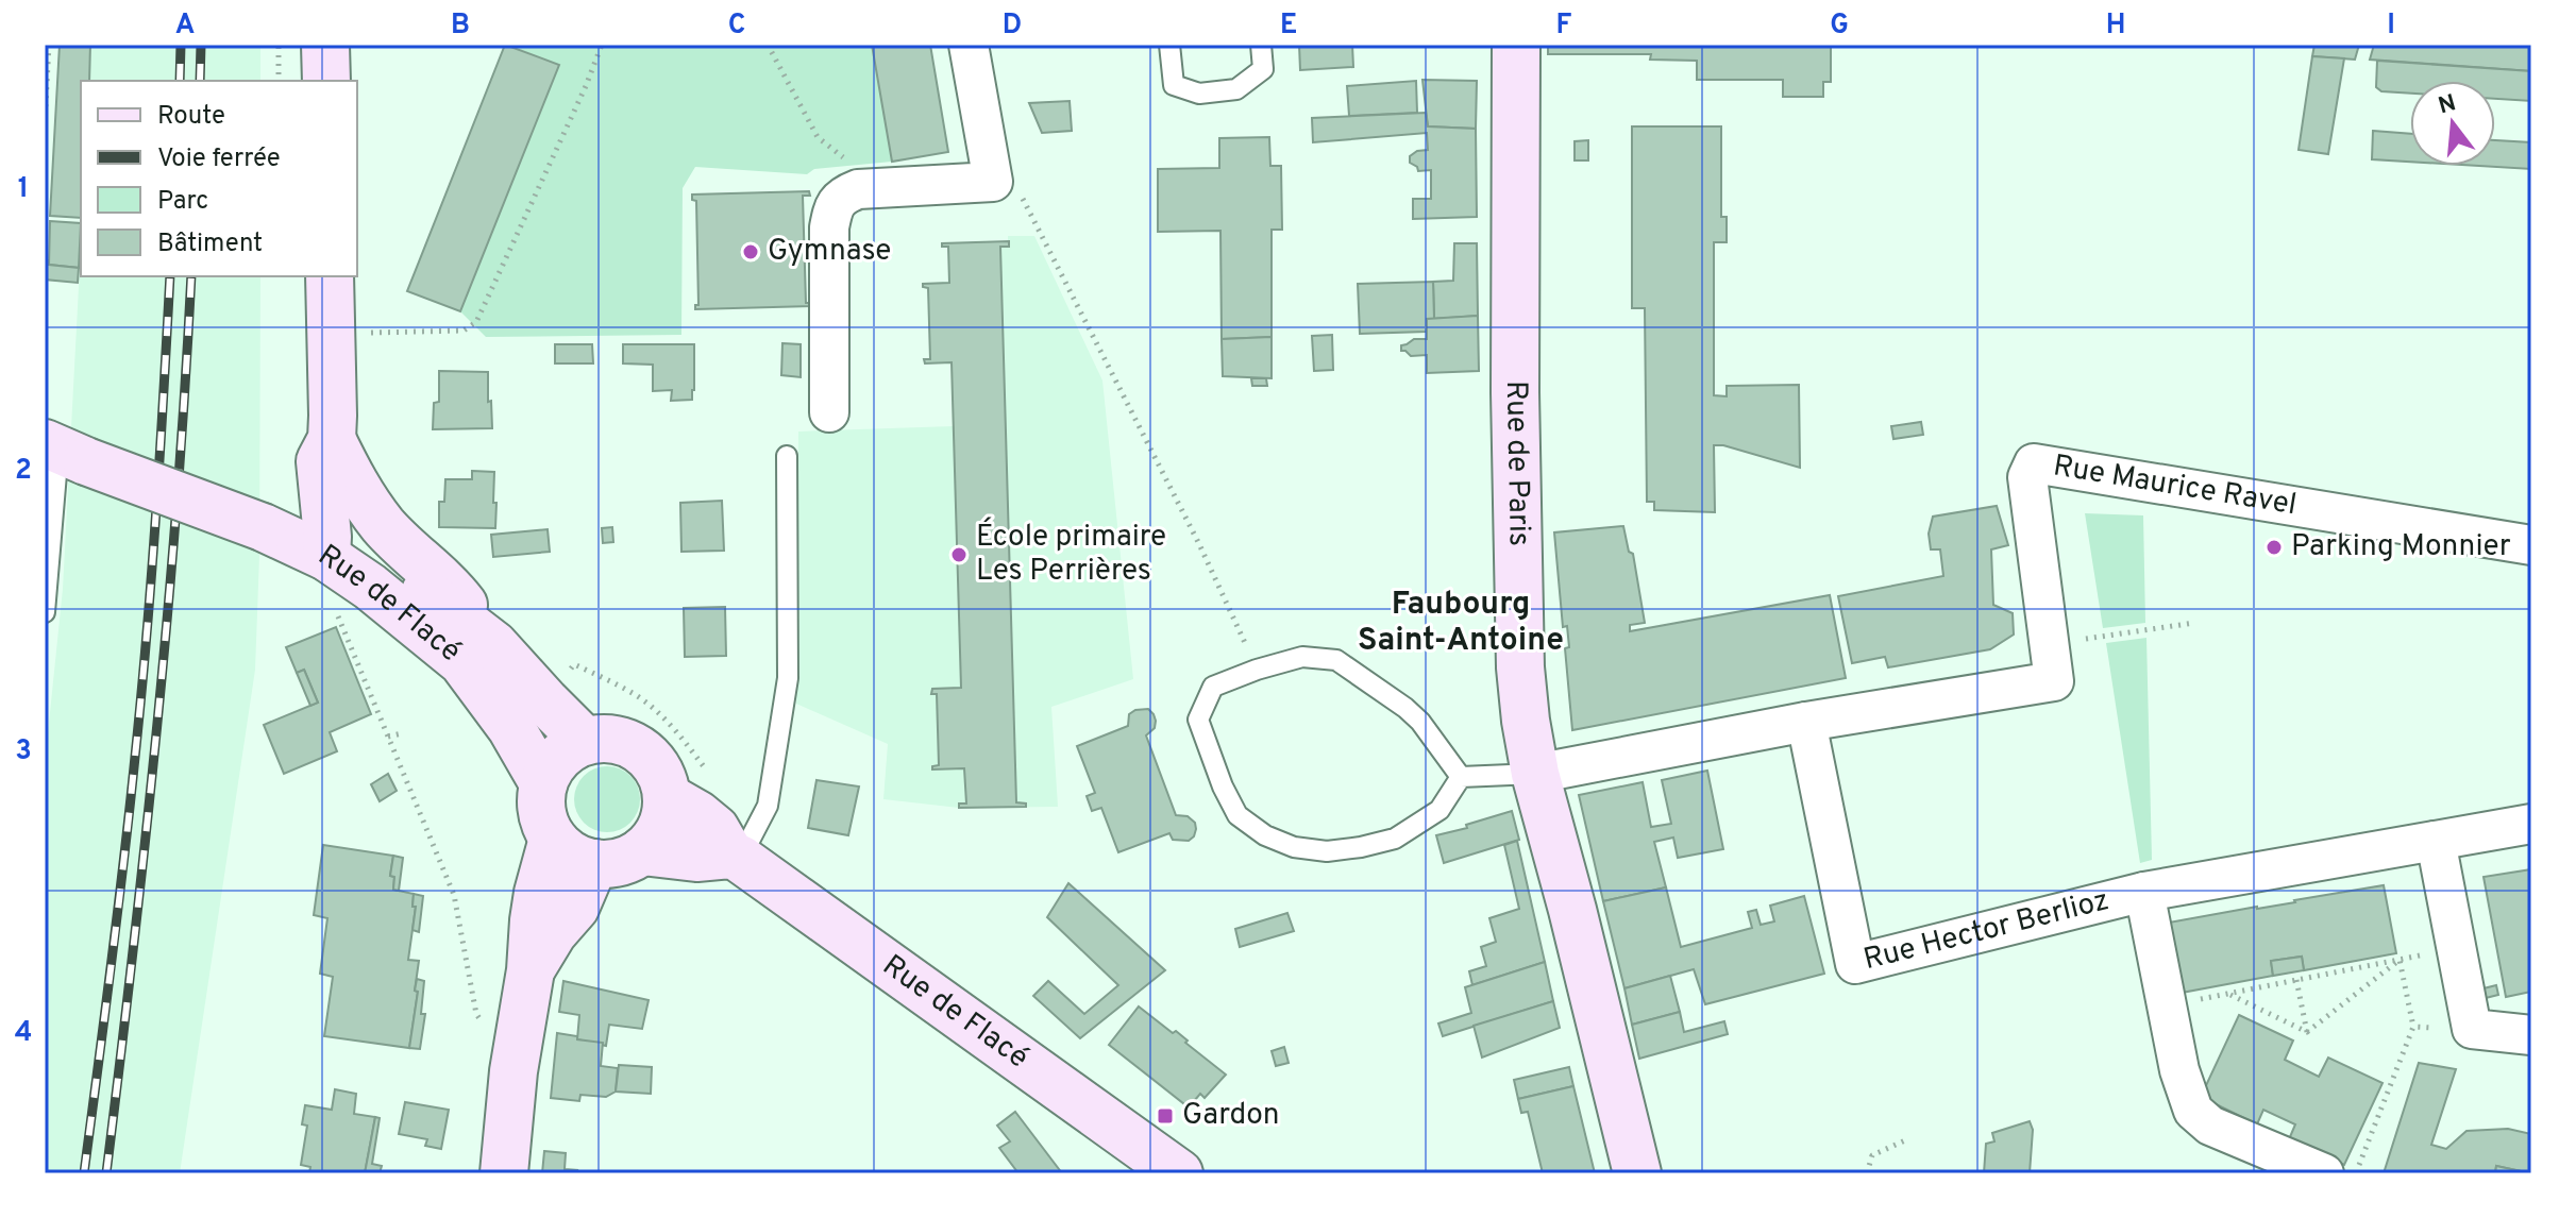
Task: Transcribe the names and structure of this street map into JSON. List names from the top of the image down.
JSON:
{
  "streets": {
    "main road": ["Rue de Paris", "Rue de Flacé"],
    "street": ["Rue Maurice Ravel", "Rue Hector Berlioz"]
  },
  "crossings": [
    ["Rue Maurice Ravel", "Rue Hector Berlioz"]
  ],
  "districts": ["Faubourg Saint-Antoine"],
  "places": {
    "other": ["Gymnase", "Parking Monnier", "École primaire Les Perrières"],
    "transit": ["Gardon"]
  },
  "legend": [
    "Route",
    "Voie ferrée",
    "Parc",
    "Bâtiment"
  ],
  "north": "top",
  "grid": {
    "columns": [
      "A",
      "B",
      "C",
      "D",
      "E",
      "F",
      "G",
      "H",
      "I"
    ],
    "rows": [
      "1",
      "2",
      "3",
      "4"
    ]
  }
}
